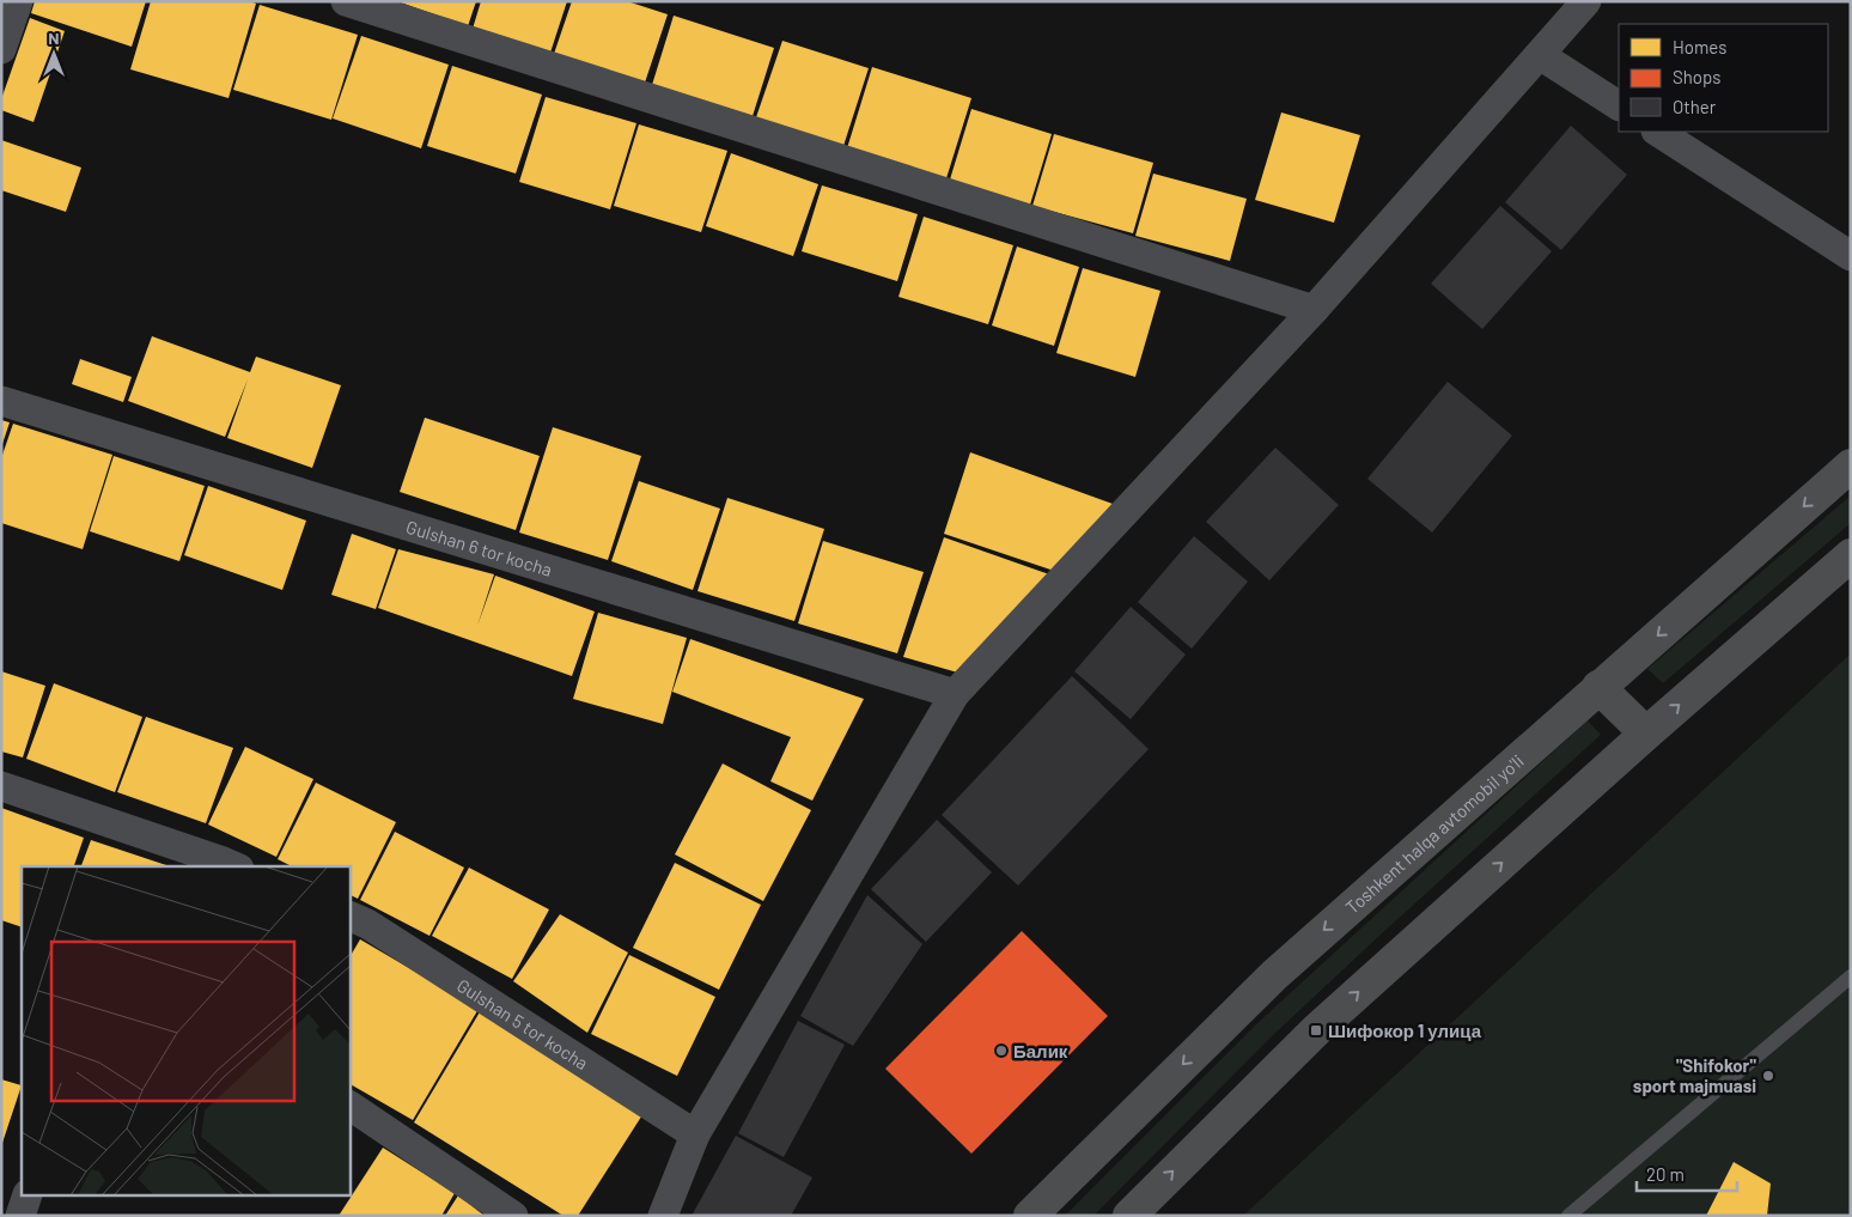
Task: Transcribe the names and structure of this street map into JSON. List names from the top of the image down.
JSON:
{
  "streets": {
    "highway": ["Toshkent halqa avtomobil yo'li"],
    "street": ["Gulshan 6 tor kocha", "Gulshan 5 tor kocha"]
  },
  "places": {
    "transit": ["Шифокор 1 улица"],
    "other": ["Балик", "\"Shifokor\" sport majmuasi"]
  },
  "legend": ["Homes", "Shops", "Other"],
  "scale_bar": "20 m",
  "north": "top"
}
